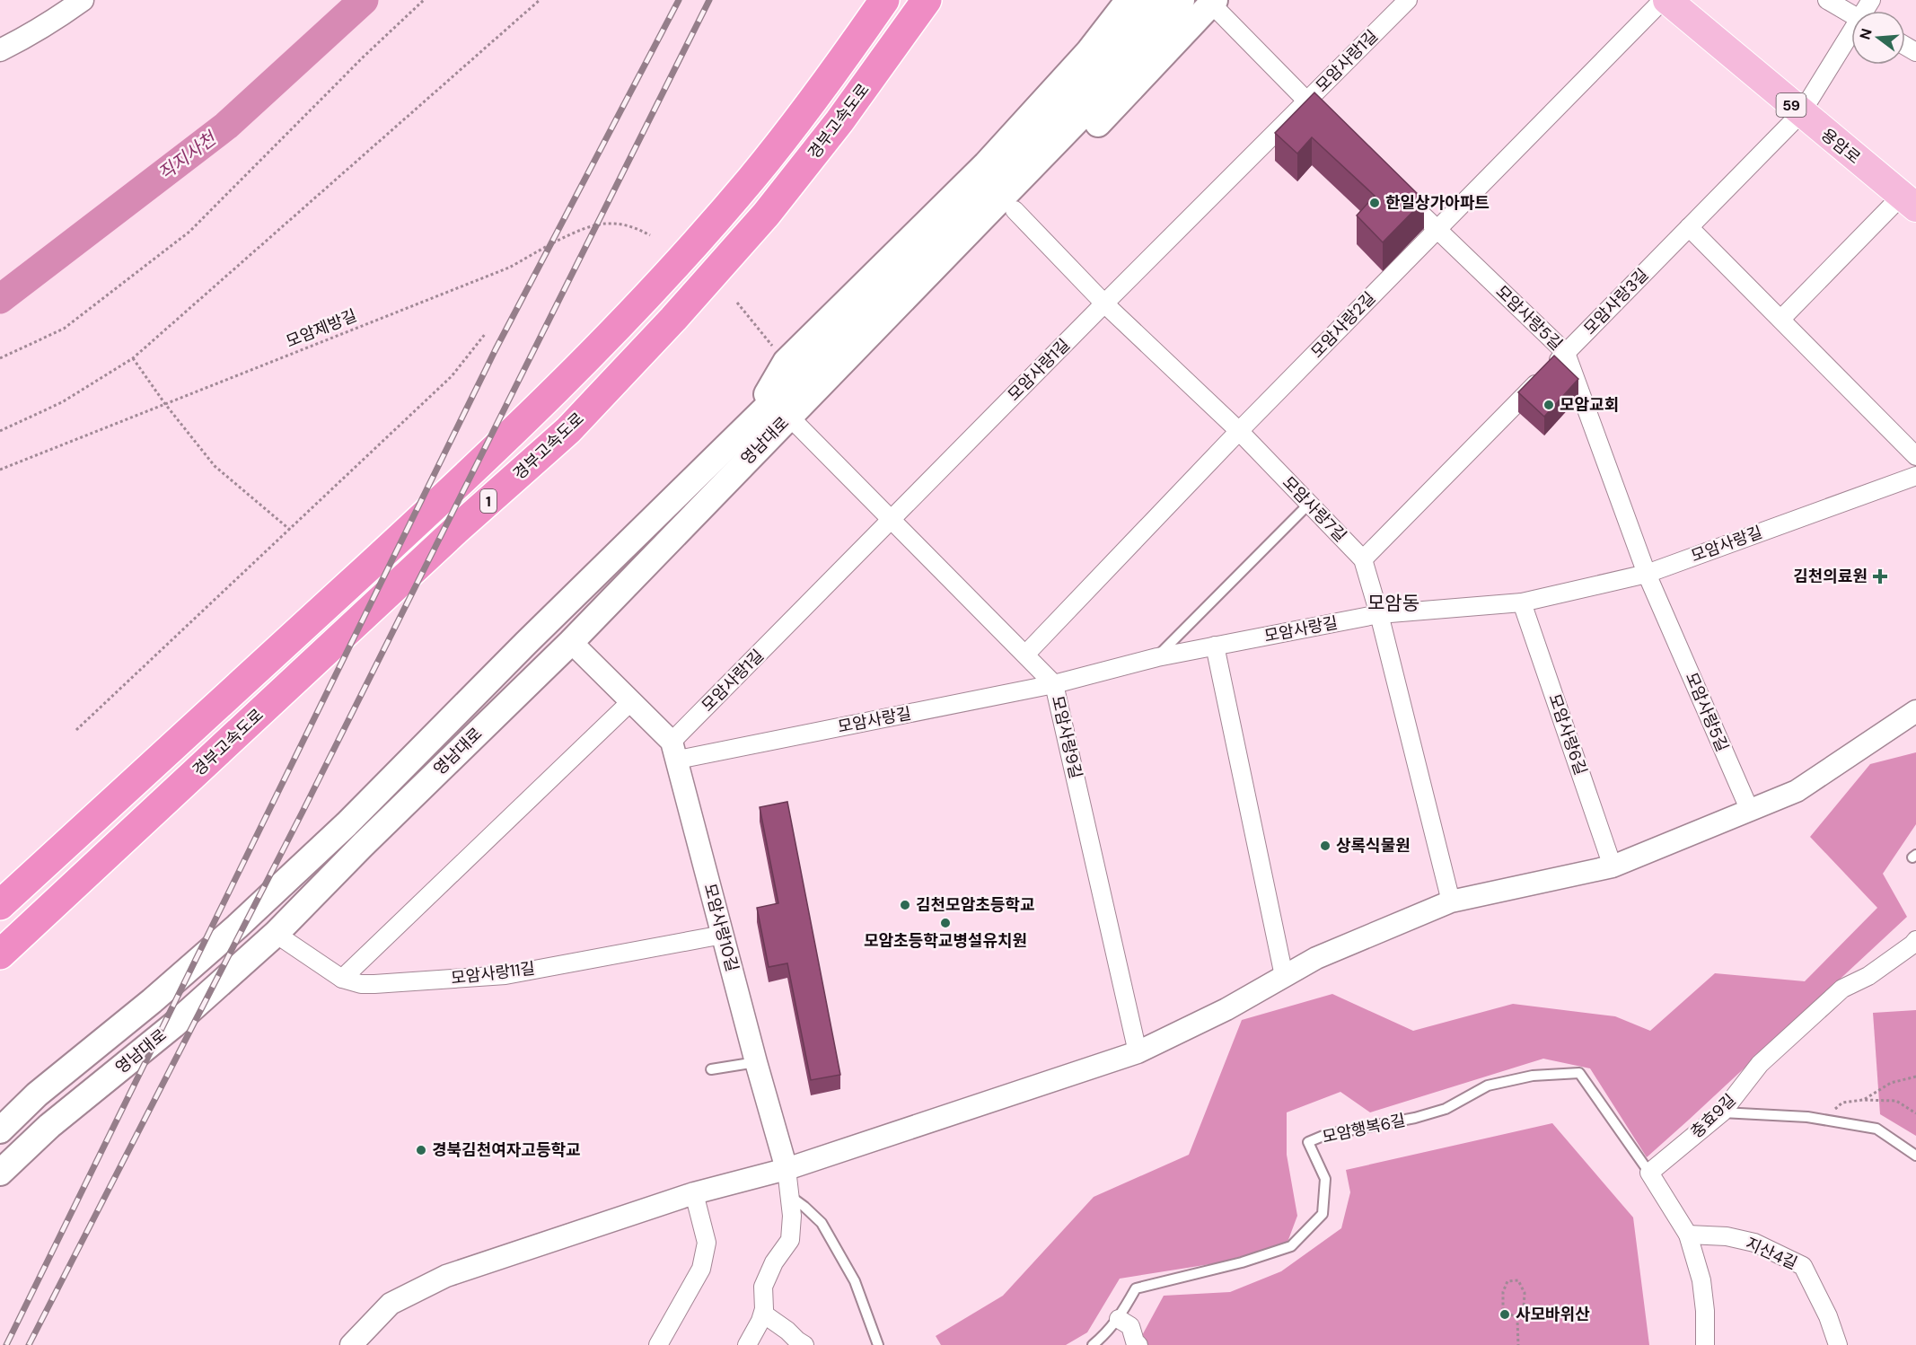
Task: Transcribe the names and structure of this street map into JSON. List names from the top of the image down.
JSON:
{
  "streets": {
    "highway": ["경부고속도로", "1"],
    "main road": ["59", "용암로", "영남대로"],
    "street": [
      "모암사랑1길",
      "모암사랑3길",
      "모암사랑5길",
      "모암사랑2길",
      "모암사랑7길",
      "모암사랑길",
      "모암사랑6길",
      "모암사랑9길",
      "모암사랑10길",
      "모암사랑11길",
      "충효9길",
      "지산4길"
    ],
    "lane": ["모암행복6길"],
    "path": ["모암제방길"]
  },
  "crossings": [
    ["모암사랑1길", "모암사랑7길"],
    ["모암사랑1길", "모암사랑길"],
    ["모암사랑1길", "모암사랑9길"],
    ["모암사랑1길", "모암사랑10길"],
    ["용암로", "모암사랑3길"],
    ["모암사랑3길", "모암사랑5길"],
    ["모암사랑3길", "모암사랑7길"],
    ["모암사랑5길", "모암사랑2길"],
    ["모암사랑5길", "모암사랑길"],
    ["모암사랑2길", "모암사랑7길"],
    ["모암사랑2길", "모암사랑9길"],
    ["영남대로", "모암사랑11길"],
    ["모암사랑7길", "모암사랑길"],
    ["모암사랑길", "모암사랑6길"],
    ["모암사랑길", "모암사랑9길"],
    ["모암사랑길", "모암사랑10길"],
    ["모암사랑10길", "모암사랑11길"],
    ["충효9길", "모암행복6길"]
  ],
  "districts": ["모암동"],
  "water": ["직지사천"],
  "places": {
    "other": [
      "한일상가아파트",
      "모암교회",
      "상록식물원",
      "김천모암초등학교",
      "모암초등학교병설유치원",
      "경북김천여자고등학교",
      "사모바위산"
    ],
    "health": ["김천의료원"]
  },
  "north": "left"
}
